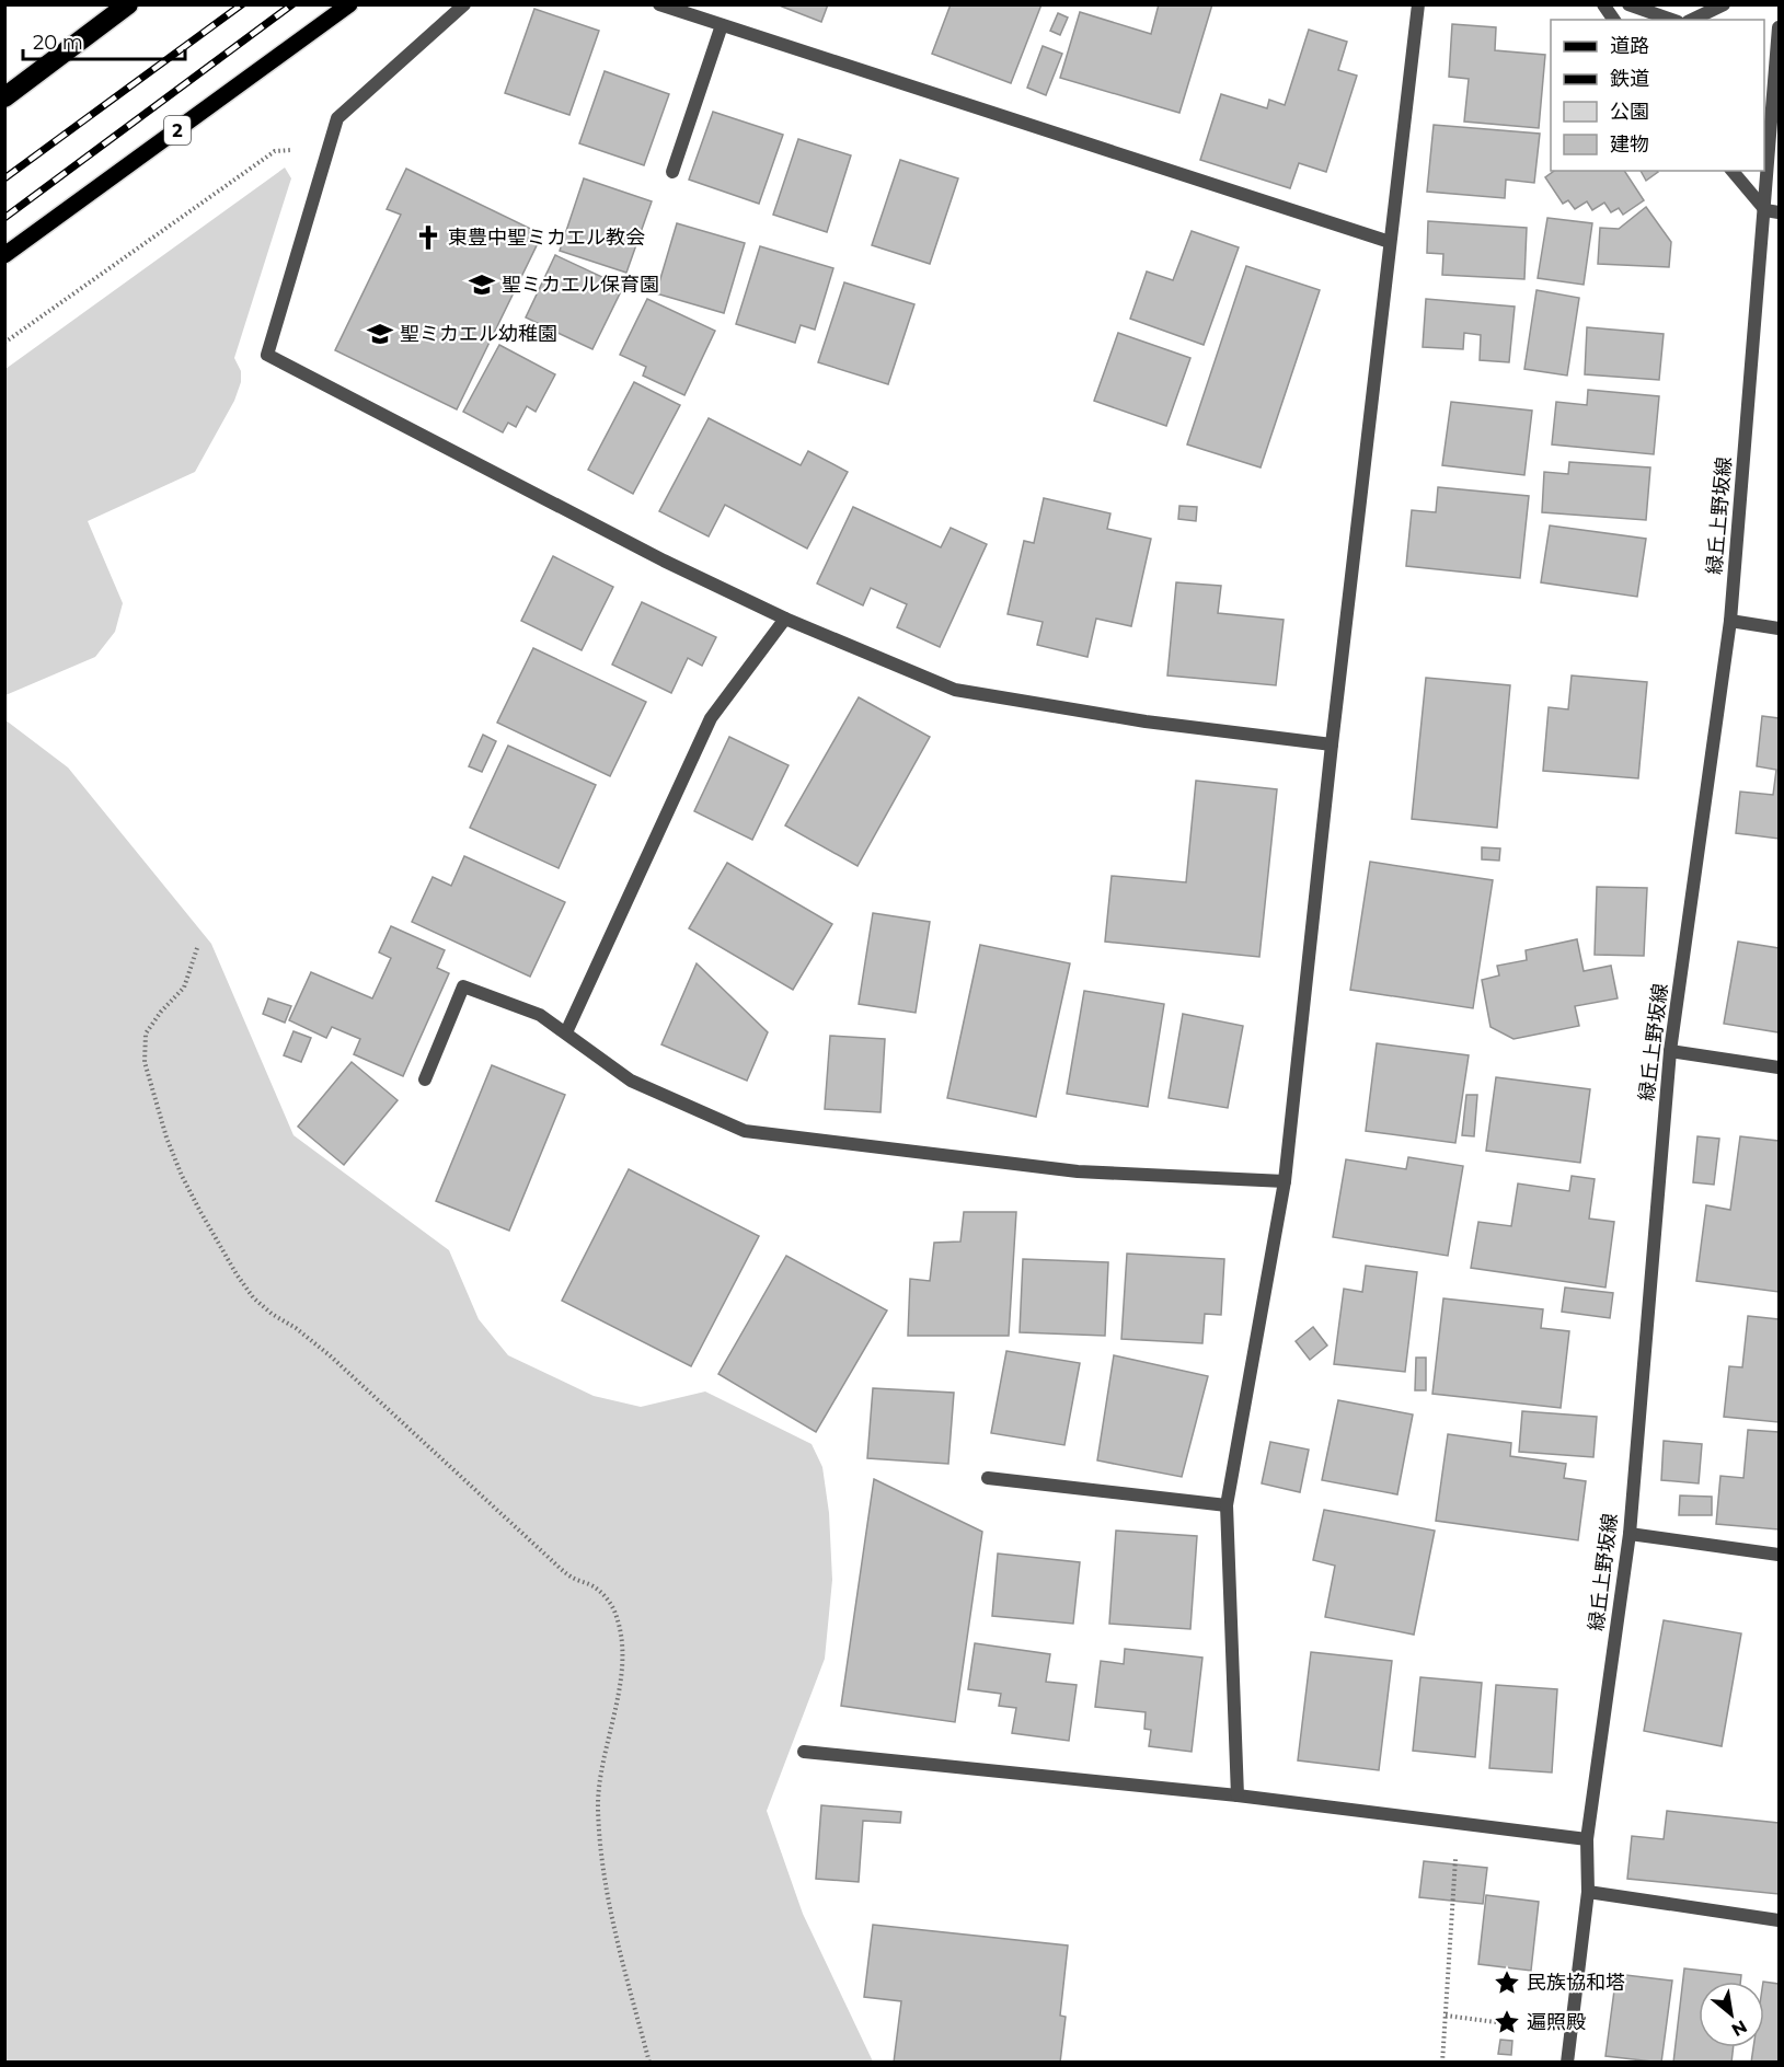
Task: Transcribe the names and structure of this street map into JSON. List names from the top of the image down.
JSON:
{
  "streets": {
    "main road": ["2"],
    "street": ["緑丘上野坂線"]
  },
  "places": {
    "church": ["東豊中聖ミカエル教会"],
    "school or university": ["聖ミカエル保育園", "聖ミカエル幼稚園"],
    "place": ["民族協和塔", "遍照殿"]
  },
  "legend": [
    "道路",
    "鉄道",
    "公園",
    "建物"
  ],
  "scale_bar": "20 m",
  "north": "bottom right"
}
